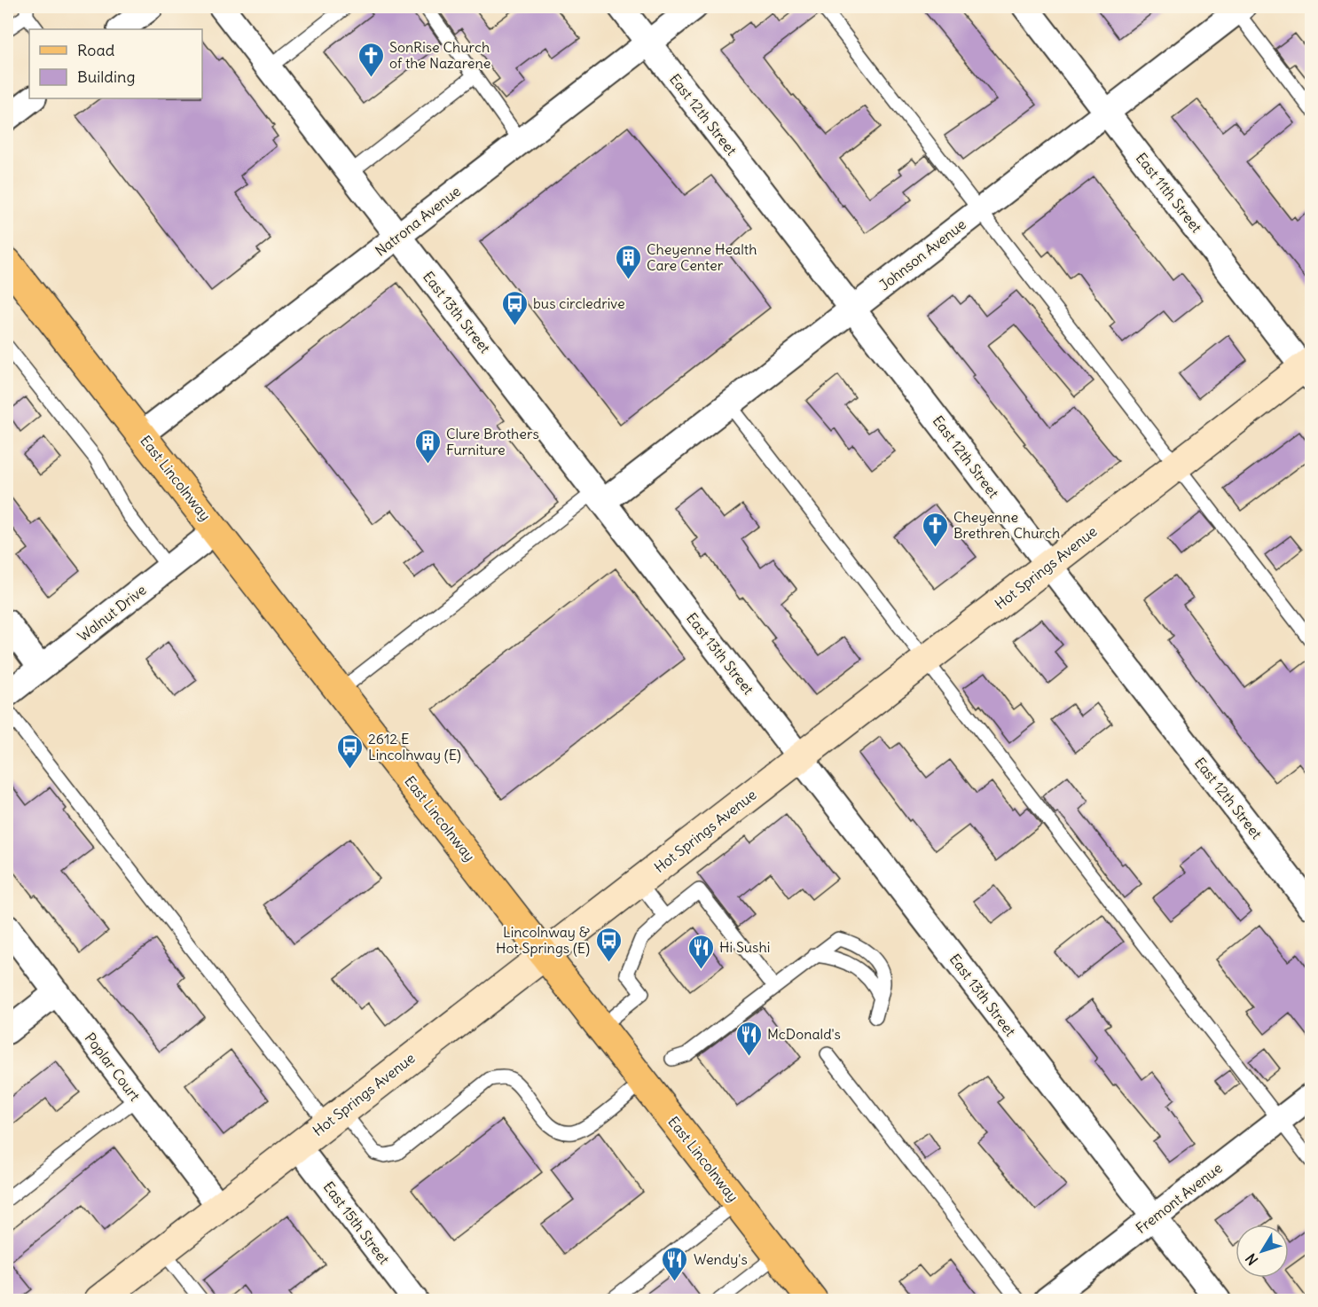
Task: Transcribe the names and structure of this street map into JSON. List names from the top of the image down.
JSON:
{
  "streets": {
    "main road": ["East Lincolnway"],
    "street": [
      "East 12th Street",
      "East 11th Street",
      "Natrona Avenue",
      "Johnson Avenue",
      "East 13th Street",
      "Hot Springs Avenue",
      "Walnut Drive",
      "Poplar Court",
      "Fremont Avenue",
      "East 15th Street"
    ]
  },
  "crossings": [
    ["East 12th Street", "Natrona Avenue"],
    ["East 12th Street", "Johnson Avenue"],
    ["East 12th Street", "Hot Springs Avenue"],
    ["East 11th Street", "Johnson Avenue"],
    ["East 11th Street", "Hot Springs Avenue"],
    ["Natrona Avenue", "East 13th Street"],
    ["Natrona Avenue", "East Lincolnway"],
    ["Johnson Avenue", "East 13th Street"],
    ["East 13th Street", "Hot Springs Avenue"],
    ["East 13th Street", "Fremont Avenue"],
    ["East Lincolnway", "Hot Springs Avenue"],
    ["East Lincolnway", "Walnut Drive"],
    ["Hot Springs Avenue", "Poplar Court"],
    ["Hot Springs Avenue", "East 15th Street"]
  ],
  "places": {
    "church": ["SonRise Church of the Nazarene", "Cheyenne Brethren Church"],
    "building": ["Cheyenne Health Care Center", "Clure Brothers Furniture"],
    "bus stop": ["bus circledrive", "2612 E Lincolnway (E)", "Lincolnway & Hot Springs (E)"],
    "restaurant": ["Hi Sushi", "McDonald's", "Wendy's"]
  },
  "legend": ["Road", "Building"],
  "north": "bottom left"
}
